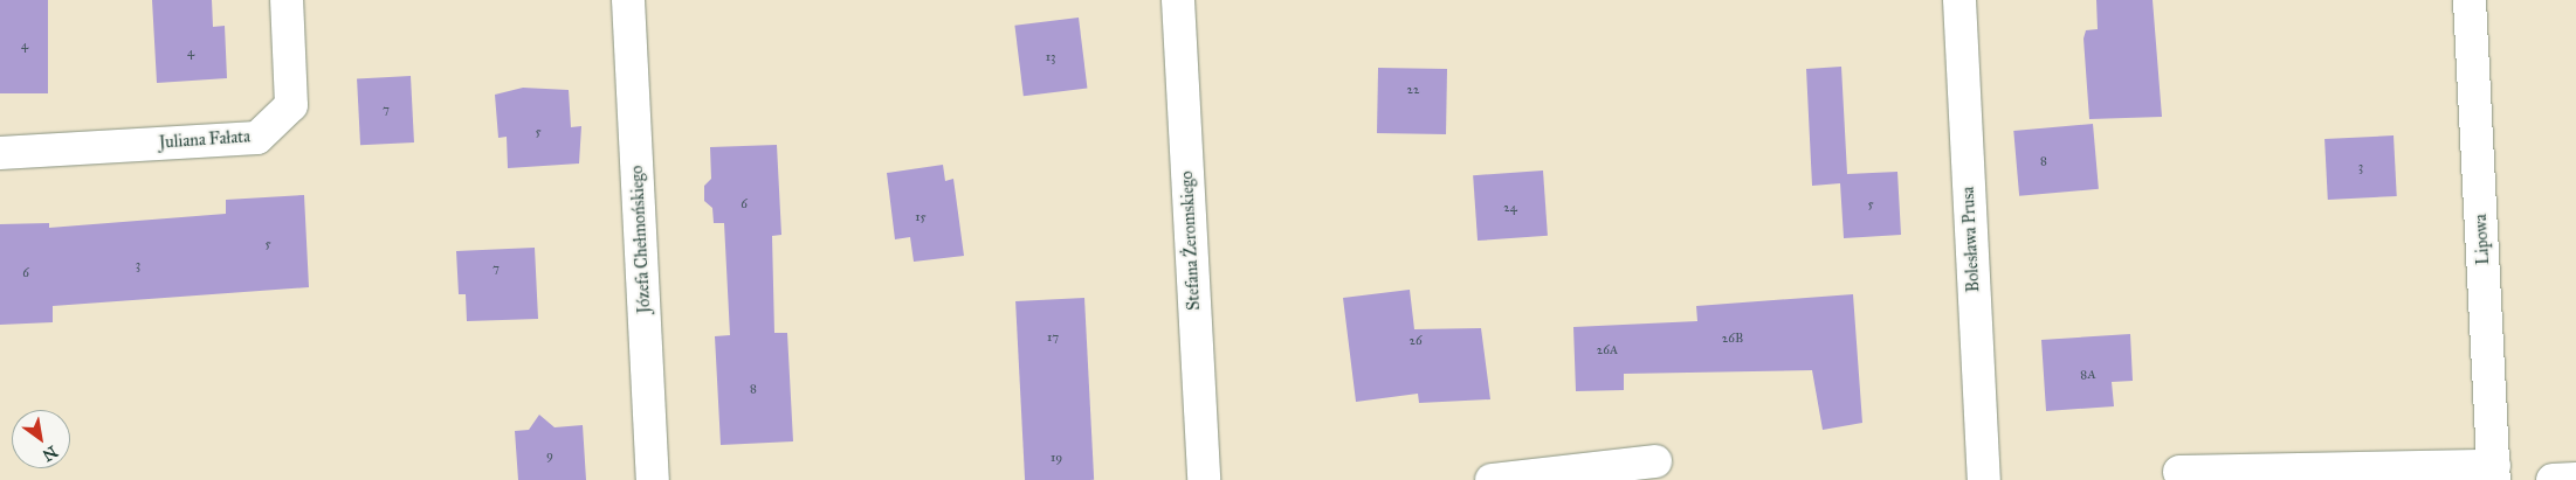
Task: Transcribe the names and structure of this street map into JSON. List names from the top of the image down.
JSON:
{
  "streets": {
    "street": [
      "Juliana Fałata",
      "Józefa Chełmońskiego",
      "Bolesława Prusa",
      "Lipowa",
      "Stefana Żeromskiego"
    ]
  },
  "house_numbers": [
    "4",
    "4",
    "13",
    "22",
    "7",
    "5",
    "8",
    "3",
    "6",
    "5",
    "24",
    "15",
    "5",
    "3",
    "7",
    "6",
    "17",
    "26B",
    "26",
    "26A",
    "8A",
    "8",
    "9",
    "19"
  ],
  "north": "bottom right"
}
